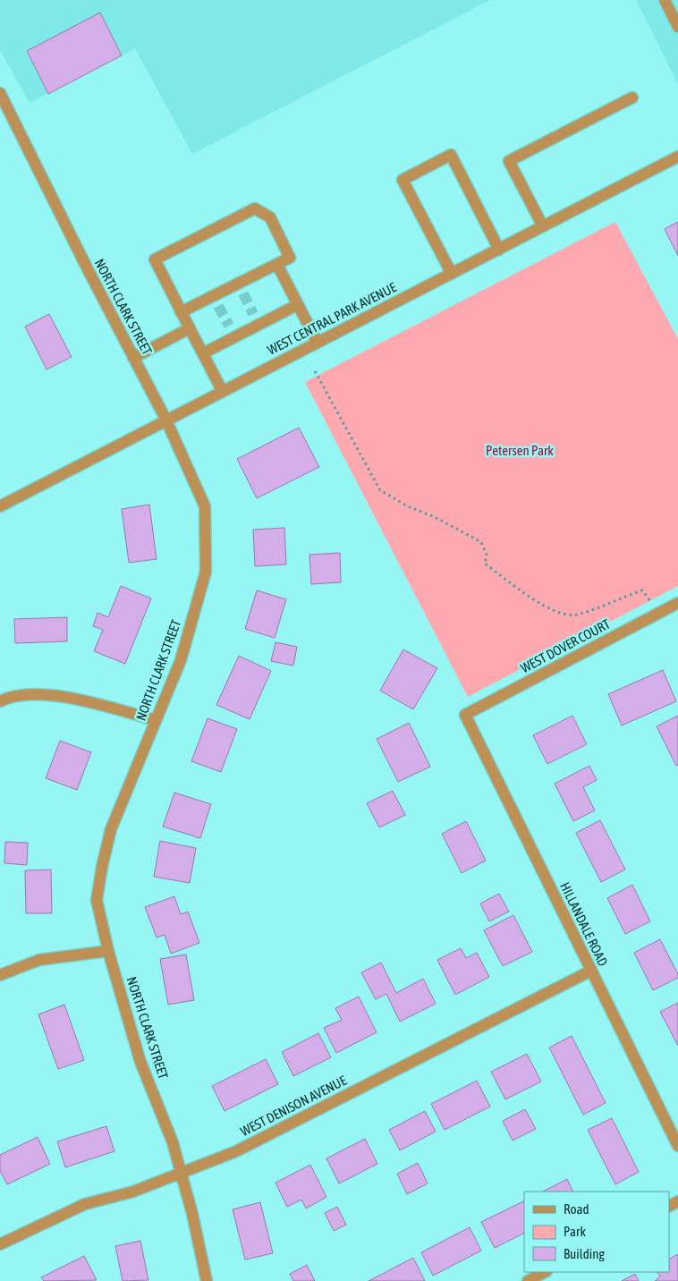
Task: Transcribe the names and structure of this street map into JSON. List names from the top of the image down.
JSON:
{
  "streets": {
    "street": [
      "NORTH CLARK STREET",
      "WEST CENTRAL PARK AVENUE",
      "WEST DOVER COURT",
      "HILLANDALE ROAD",
      "WEST DENISON AVENUE"
    ]
  },
  "crossings": [
    ["NORTH CLARK STREET", "WEST CENTRAL PARK AVENUE"],
    ["NORTH CLARK STREET", "WEST DENISON AVENUE"],
    ["WEST DOVER COURT", "HILLANDALE ROAD"],
    ["HILLANDALE ROAD", "WEST DENISON AVENUE"]
  ],
  "parks": ["Petersen Park"],
  "legend": ["Road", "Park", "Building"]
}
